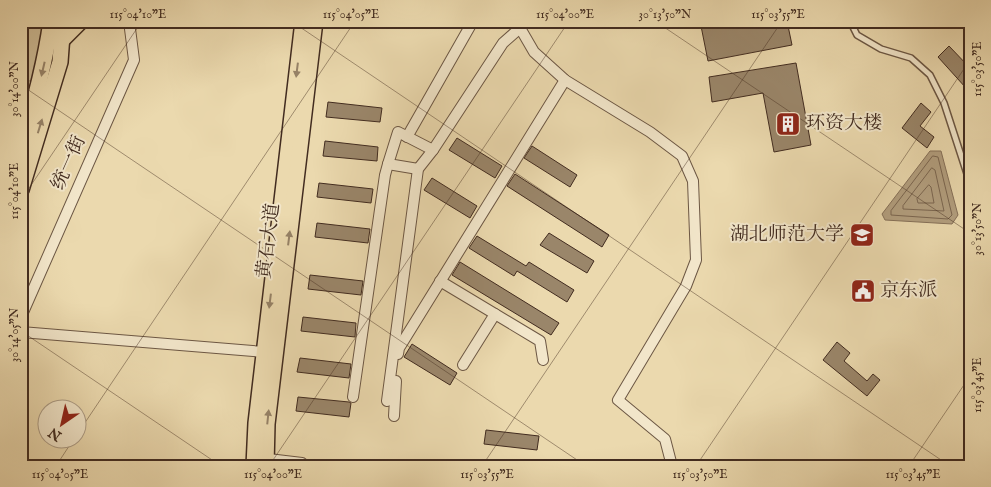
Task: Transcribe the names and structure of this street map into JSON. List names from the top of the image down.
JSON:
{
  "streets": {
    "main road": ["黄石大道"],
    "street": ["统一街"]
  },
  "places": {
    "building": ["环资大楼"],
    "school or university": ["湖北师范大学"],
    "public building": ["京东派"]
  },
  "north": "bottom left",
  "coordinates": [
    "115°04'10\"E",
    "115°04'05\"E",
    "115°04'00\"E",
    "30°13'50\"N",
    "115°03'55\"E",
    "115°03'50\"E",
    "30°14'00\"N",
    "30°14'05\"N",
    "115°03'45\"E"
  ]
}
